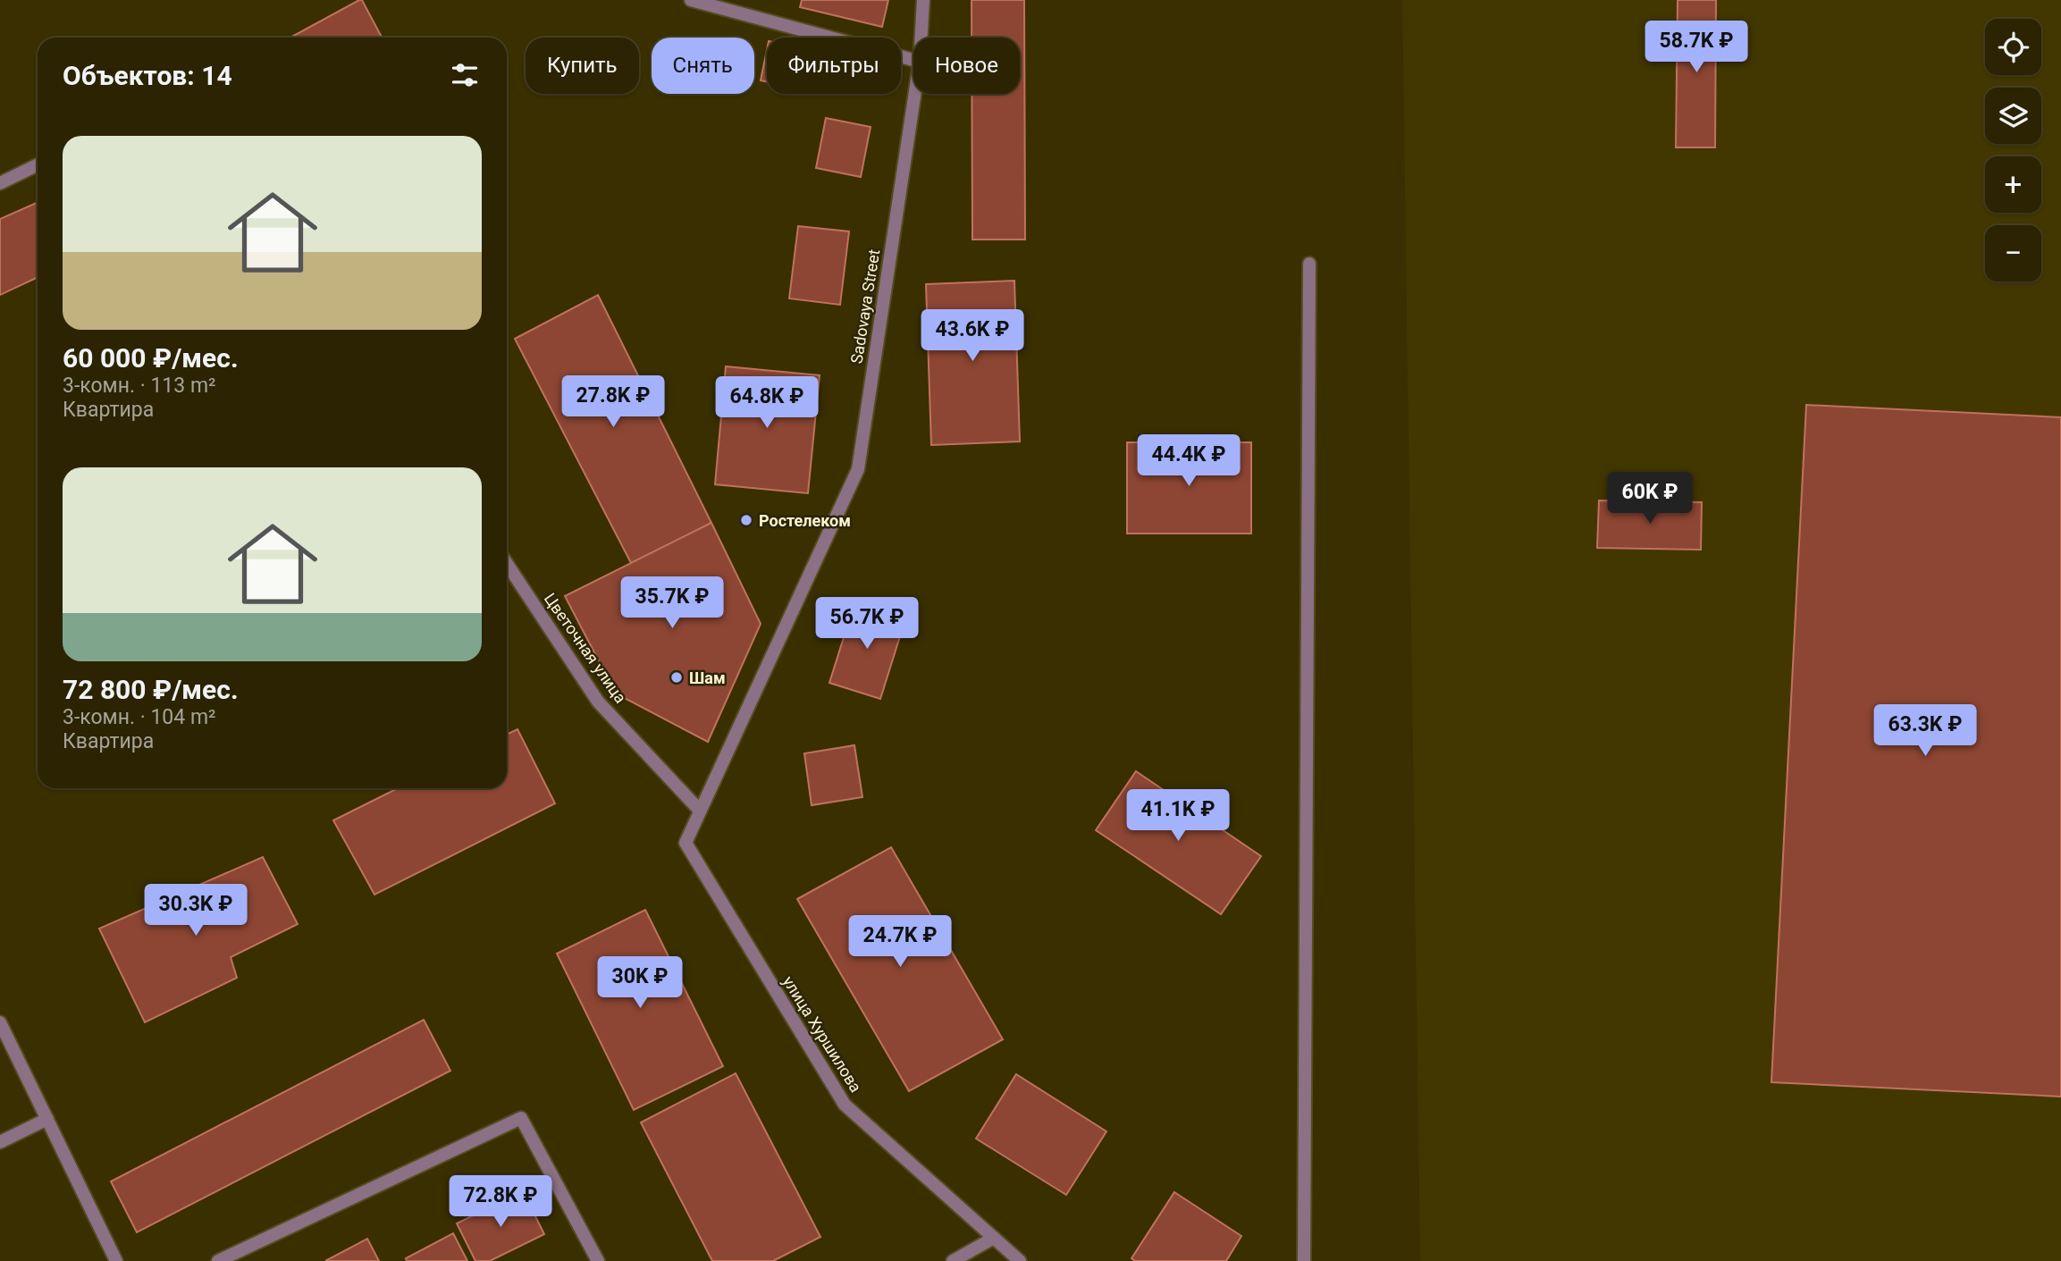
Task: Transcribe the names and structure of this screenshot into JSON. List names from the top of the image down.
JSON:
{
  "streets": {
    "street": ["Sadovaya Street", "Цветочная улица", "улица Хуршилова"]
  },
  "crossings": [
    ["Sadovaya Street", "Цветочная улица"],
    ["Sadovaya Street", "улица Хуршилова"],
    ["Цветочная улица", "улица Хуршилова"]
  ],
  "places": ["Ростелеком", "Шам"],
  "page": {
    "map_buttons": ["+", "−"],
    "price": [
      "58.7K ₽",
      "43.6K ₽",
      "27.8K ₽",
      "64.8K ₽",
      "44.4K ₽",
      "60K ₽",
      "35.7K ₽",
      "56.7K ₽",
      "63.3K ₽",
      "41.1K ₽",
      "30.3K ₽",
      "24.7K ₽",
      "30K ₽",
      "72.8K ₽"
    ],
    "chip": [
      "Купить",
      "Снять",
      "Фильтры",
      "Новое"
    ],
    "heading": "Объектов: 14",
    "list": [
      {
        "name": "60 000 ₽/мес.",
        "note": "3-комн. · 113 m² · Квартира"
      },
      {
        "name": "72 800 ₽/мес.",
        "note": "3-комн. · 104 m² · Квартира"
      }
    ]
  }
}
